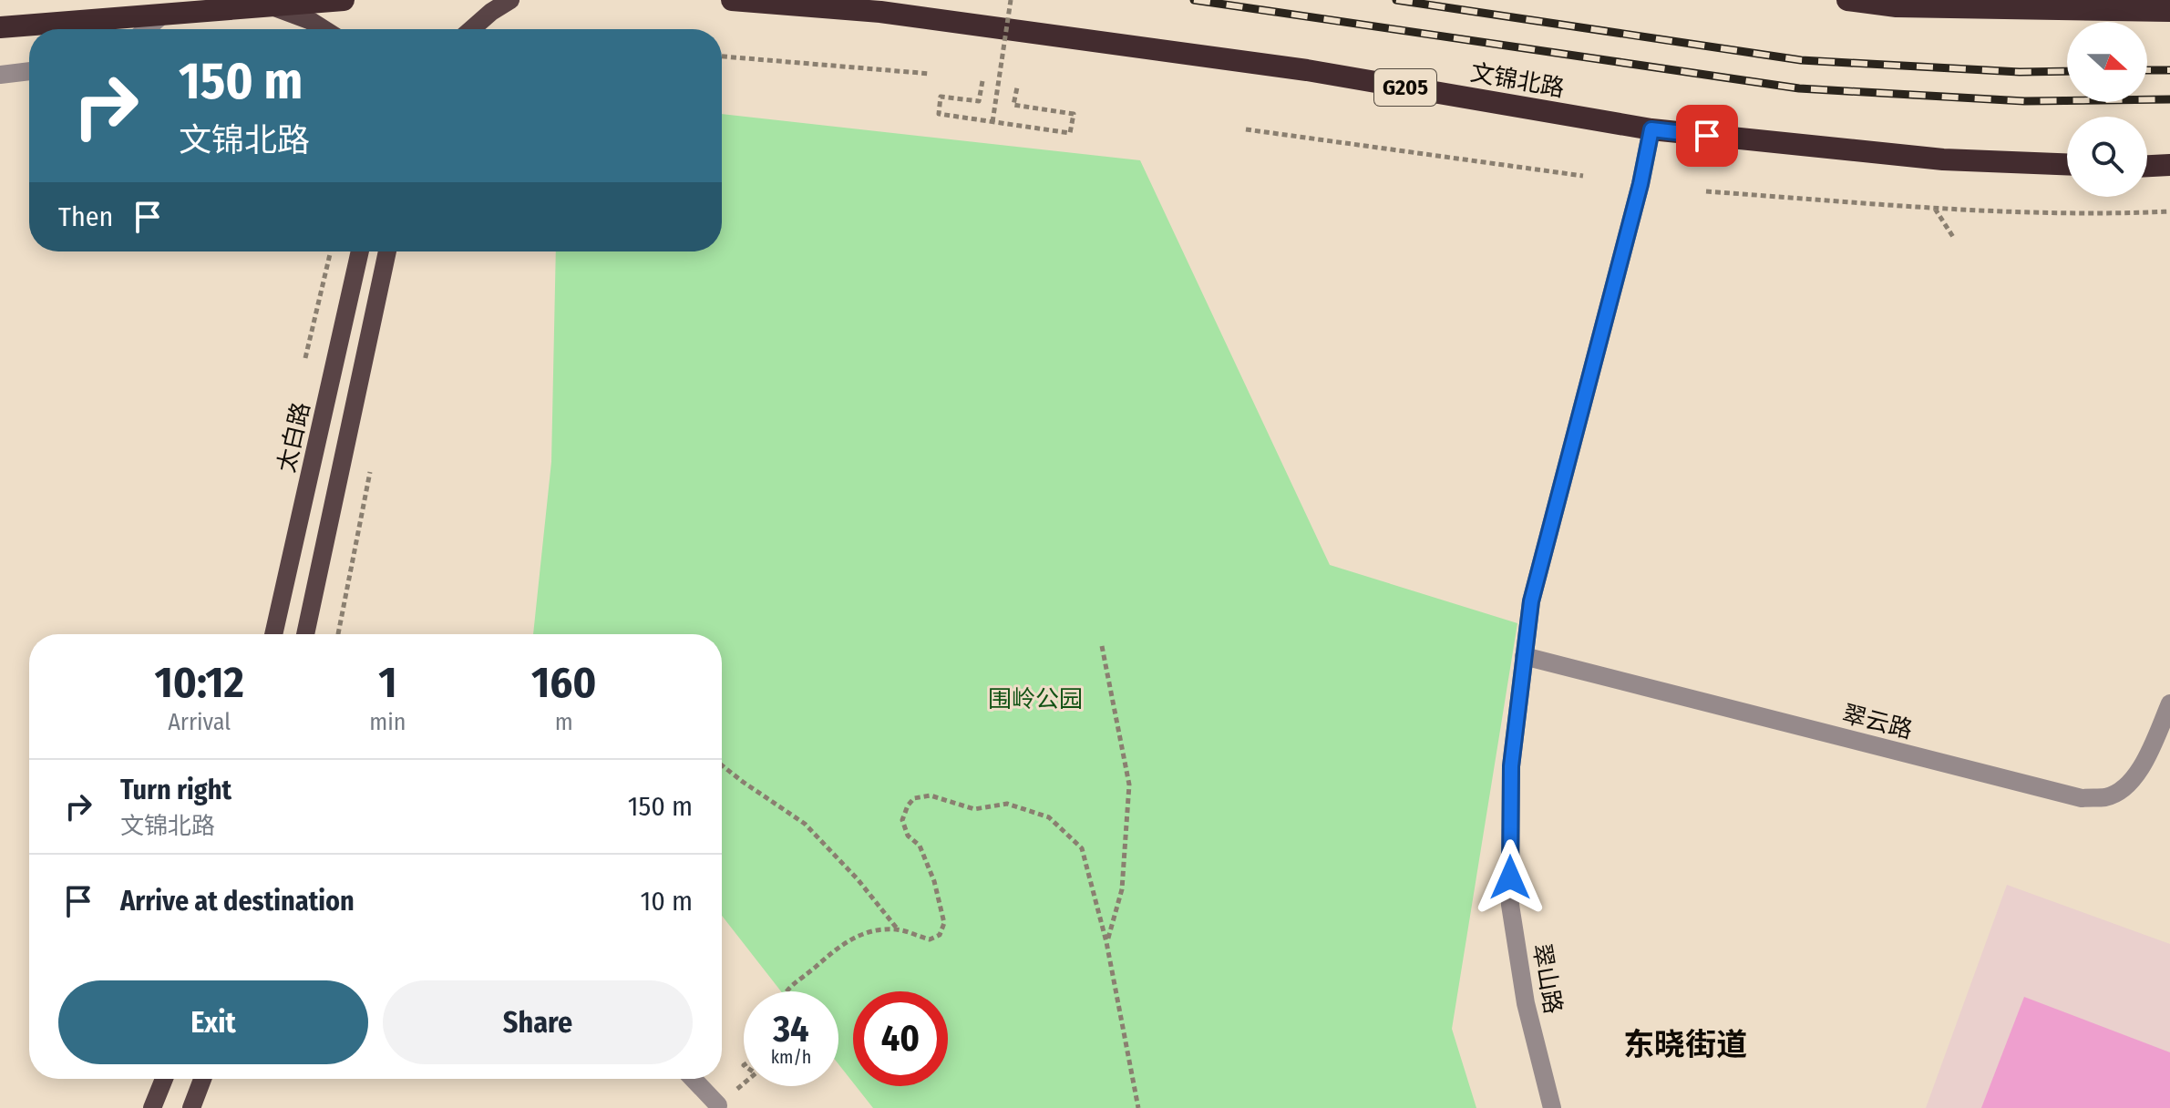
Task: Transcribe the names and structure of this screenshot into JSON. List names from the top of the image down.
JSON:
{
  "streets": {
    "highway": ["文锦北路", "G205"],
    "main road": ["太白路"],
    "street": ["翠云路", "翠山路"]
  },
  "crossings": [
    ["文锦北路", "翠山路"],
    ["翠云路", "翠山路"]
  ],
  "districts": ["东晓街道"],
  "parks": ["围岭公园"],
  "north": "right",
  "page": {
    "turn": ["150 m", "文锦北路"],
    "then": "Then",
    "eta": [
      "10:12",
      "Arrival",
      "1",
      "min",
      "160",
      "m"
    ],
    "list": [
      {
        "name": "Turn right",
        "note": "文锦北路",
        "value": "150 m"
      },
      {
        "name": "Arrive at destination",
        "value": "10 m"
      }
    ],
    "buttons": ["Exit", "Share"],
    "speed": "34 km/h",
    "limit": "40"
  }
}
